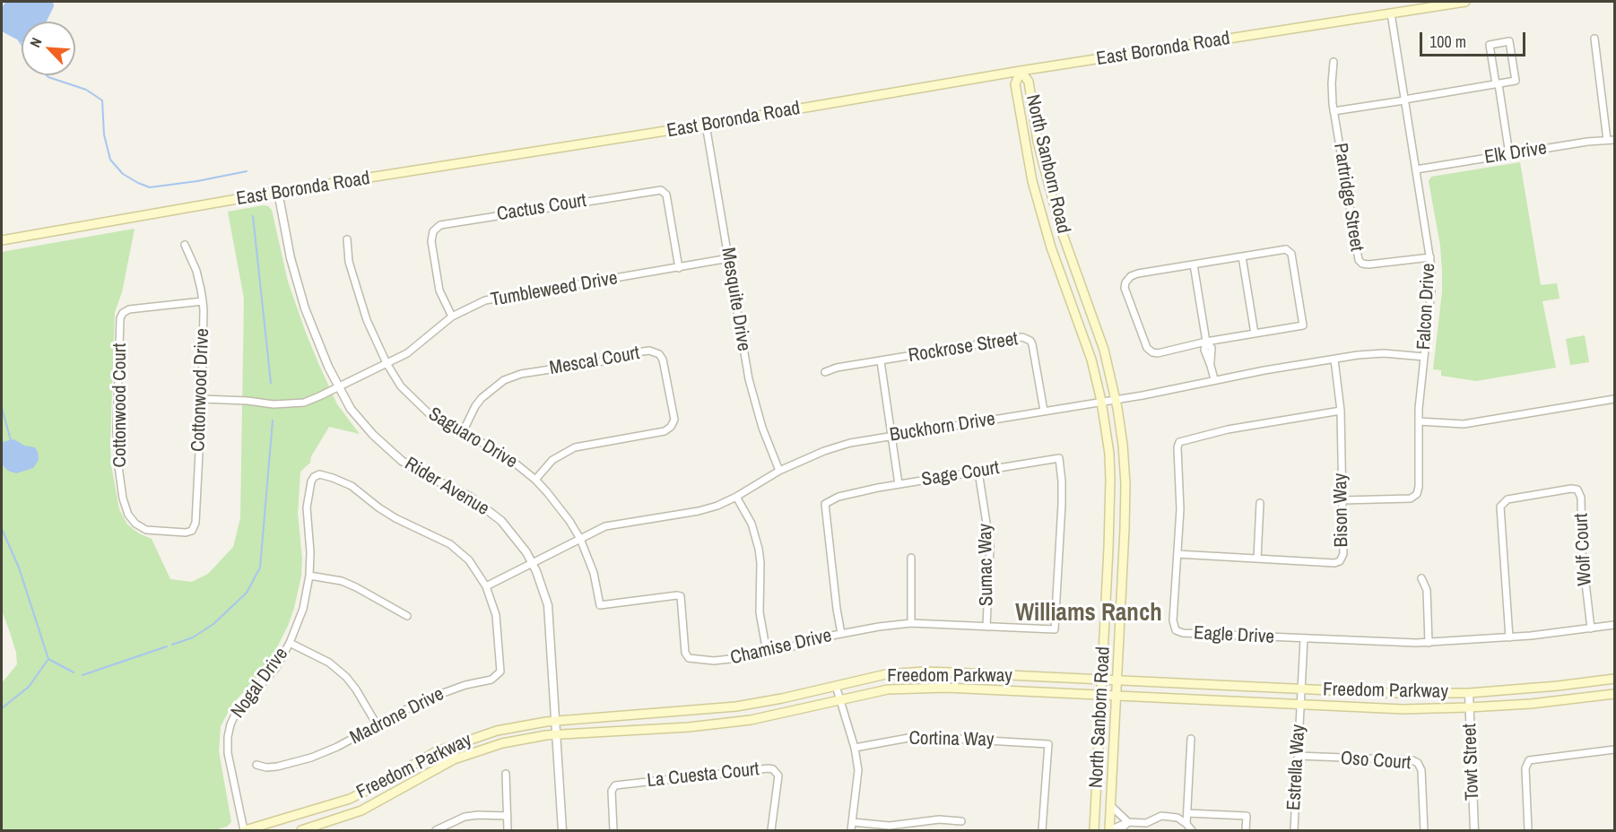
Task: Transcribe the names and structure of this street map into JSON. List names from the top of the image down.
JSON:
{
  "streets": {
    "main road": ["East Boronda Road", "North Sanborn Road", "Freedom Parkway"],
    "street": [
      "Elk Drive",
      "Partridge Street",
      "Cactus Court",
      "Tumbleweed Drive",
      "Mesquite Drive",
      "Falcon Drive",
      "Rockrose Street",
      "Mescal Court",
      "Cottonwood Drive",
      "Cottonwood Court",
      "Buckhorn Drive",
      "Saguaro Drive",
      "Sage Court",
      "Rider Avenue",
      "Bison Way",
      "Wolf Court",
      "Sumac Way",
      "Eagle Drive",
      "Chamise Drive",
      "Nogal Drive",
      "Madrone Drive",
      "Cortina Way",
      "Oso Court",
      "Towt Street",
      "Estrella Way",
      "La Cuesta Court"
    ]
  },
  "crossings": [
    ["East Boronda Road", "North Sanborn Road"],
    ["East Boronda Road", "Mesquite Drive"],
    ["East Boronda Road", "Falcon Drive"],
    ["East Boronda Road", "Rider Avenue"],
    ["Elk Drive", "Falcon Drive"],
    ["North Sanborn Road", "Buckhorn Drive"],
    ["North Sanborn Road", "Freedom Parkway"],
    ["Partridge Street", "Falcon Drive"],
    ["Cactus Court", "Tumbleweed Drive"],
    ["Tumbleweed Drive", "Mesquite Drive"],
    ["Tumbleweed Drive", "Cottonwood Drive"],
    ["Tumbleweed Drive", "Saguaro Drive"],
    ["Tumbleweed Drive", "Rider Avenue"],
    ["Mesquite Drive", "Buckhorn Drive"],
    ["Falcon Drive", "Buckhorn Drive"],
    ["Falcon Drive", "Bison Way"],
    ["Rockrose Street", "Buckhorn Drive"],
    ["Mescal Court", "Saguaro Drive"],
    ["Cottonwood Drive", "Cottonwood Court"],
    ["Buckhorn Drive", "Saguaro Drive"],
    ["Buckhorn Drive", "Rider Avenue"],
    ["Buckhorn Drive", "Bison Way"],
    ["Buckhorn Drive", "Chamise Drive"],
    ["Buckhorn Drive", "Madrone Drive"],
    ["Saguaro Drive", "Chamise Drive"],
    ["Sage Court", "Sumac Way"],
    ["Sage Court", "Chamise Drive"],
    ["Rider Avenue", "Freedom Parkway"],
    ["Bison Way", "Eagle Drive"],
    ["Wolf Court", "Eagle Drive"],
    ["Sumac Way", "Chamise Drive"],
    ["Eagle Drive", "Estrella Way"],
    ["Freedom Parkway", "Nogal Drive"],
    ["Freedom Parkway", "Towt Street"],
    ["Freedom Parkway", "Estrella Way"],
    ["Nogal Drive", "Madrone Drive"],
    ["Oso Court", "Estrella Way"]
  ],
  "districts": ["Williams Ranch"],
  "scale_bar": "100 m",
  "north": "top left"
}
